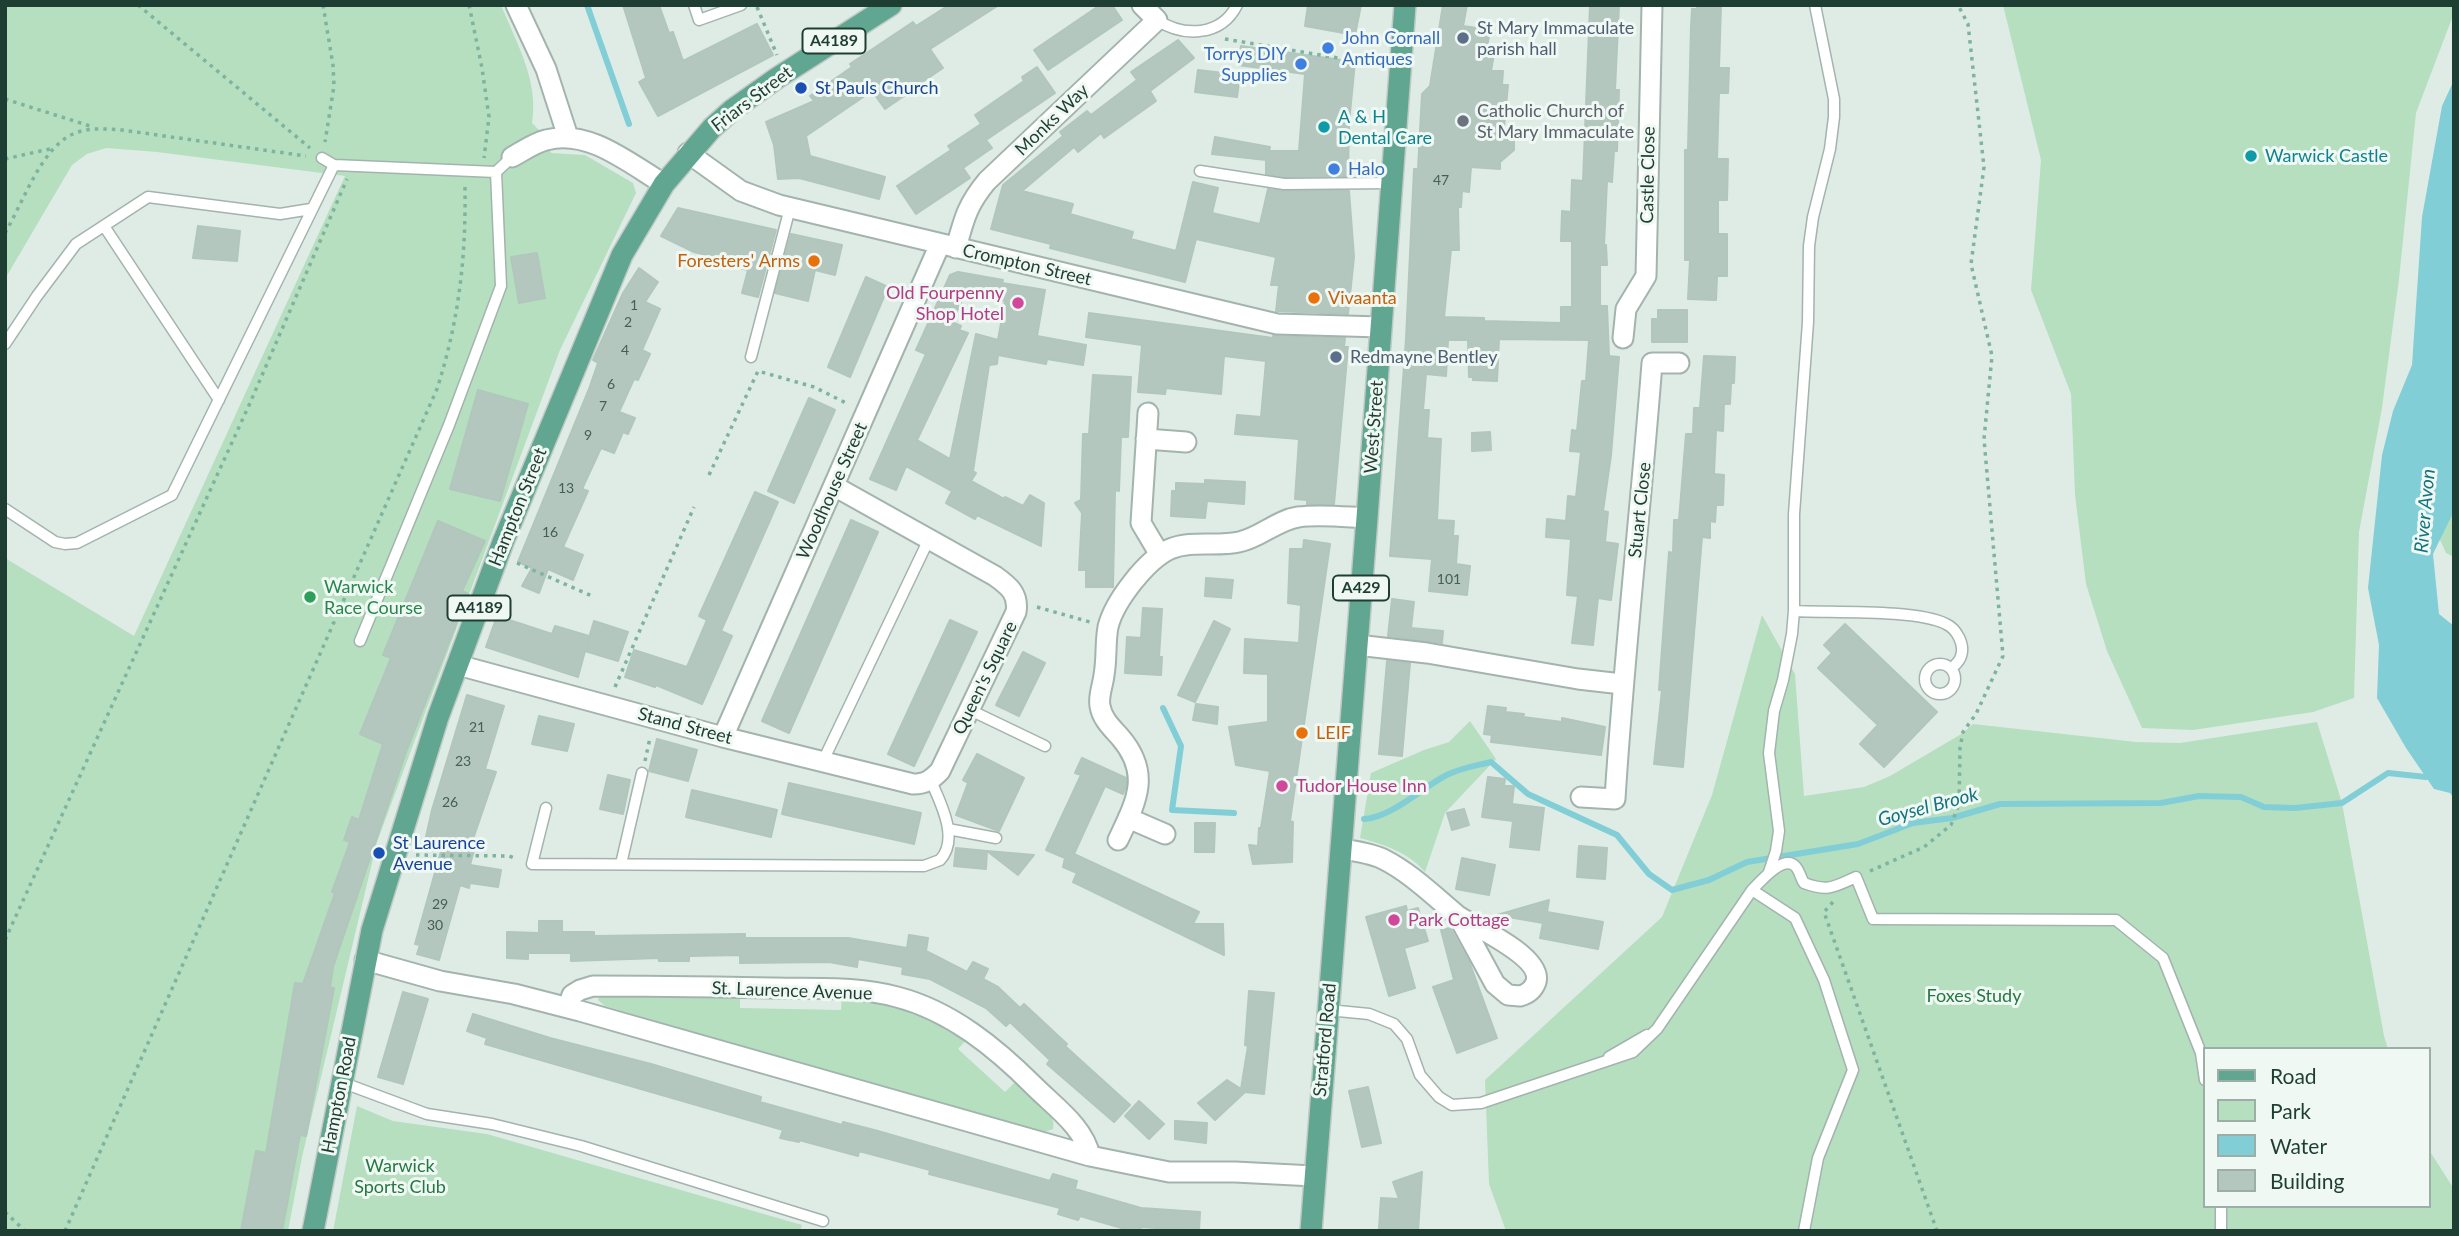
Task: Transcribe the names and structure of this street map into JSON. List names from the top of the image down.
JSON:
{
  "streets": {
    "main road": [
      "A4189",
      "Friars Street",
      "West Street",
      "Hampton Street",
      "A429",
      "Stratford Road",
      "Hampton Road"
    ],
    "street": [
      "Monks Way",
      "Castle Close",
      "Crompton Street",
      "Woodhouse Street",
      "Stuart Close",
      "Queen's Square",
      "Stand Street",
      "St. Laurence Avenue"
    ]
  },
  "crossings": [
    ["Friars Street", "Crompton Street"],
    ["Friars Street", "Hampton Street"],
    ["Monks Way", "Crompton Street"],
    ["Monks Way", "Woodhouse Street"],
    ["Crompton Street", "West Street"],
    ["Crompton Street", "Woodhouse Street"],
    ["Crompton Street", "Hampton Street"],
    ["West Street", "Stratford Road"],
    ["Woodhouse Street", "Queen's Square"],
    ["Woodhouse Street", "Stand Street"],
    ["Hampton Street", "Stand Street"],
    ["Hampton Street", "Hampton Road"],
    ["Queen's Square", "Stand Street"]
  ],
  "water": ["River Avon", "Goysel Brook"],
  "parks": ["Foxes Study", "Warwick Sports Club"],
  "places": [
    "St Mary Immaculate parish hall",
    "John Cornall Antiques",
    "Torrys DIY Supplies",
    "St Pauls Church",
    "Catholic Church of St Mary Immaculate",
    "A & H Dental Care",
    "Warwick Castle",
    "Halo",
    "Foresters' Arms",
    "Vivaanta",
    "Old Fourpenny Shop Hotel",
    "Redmayne Bentley",
    "Warwick Race Course",
    "LEIF",
    "Tudor House Inn",
    "St Laurence Avenue",
    "Park Cottage"
  ],
  "house_numbers": [
    "47",
    "1",
    "2",
    "4",
    "6",
    "7",
    "9",
    "13",
    "16",
    "101",
    "21",
    "23",
    "26",
    "29",
    "30"
  ],
  "legend": [
    "Road",
    "Park",
    "Water",
    "Building"
  ]
}
